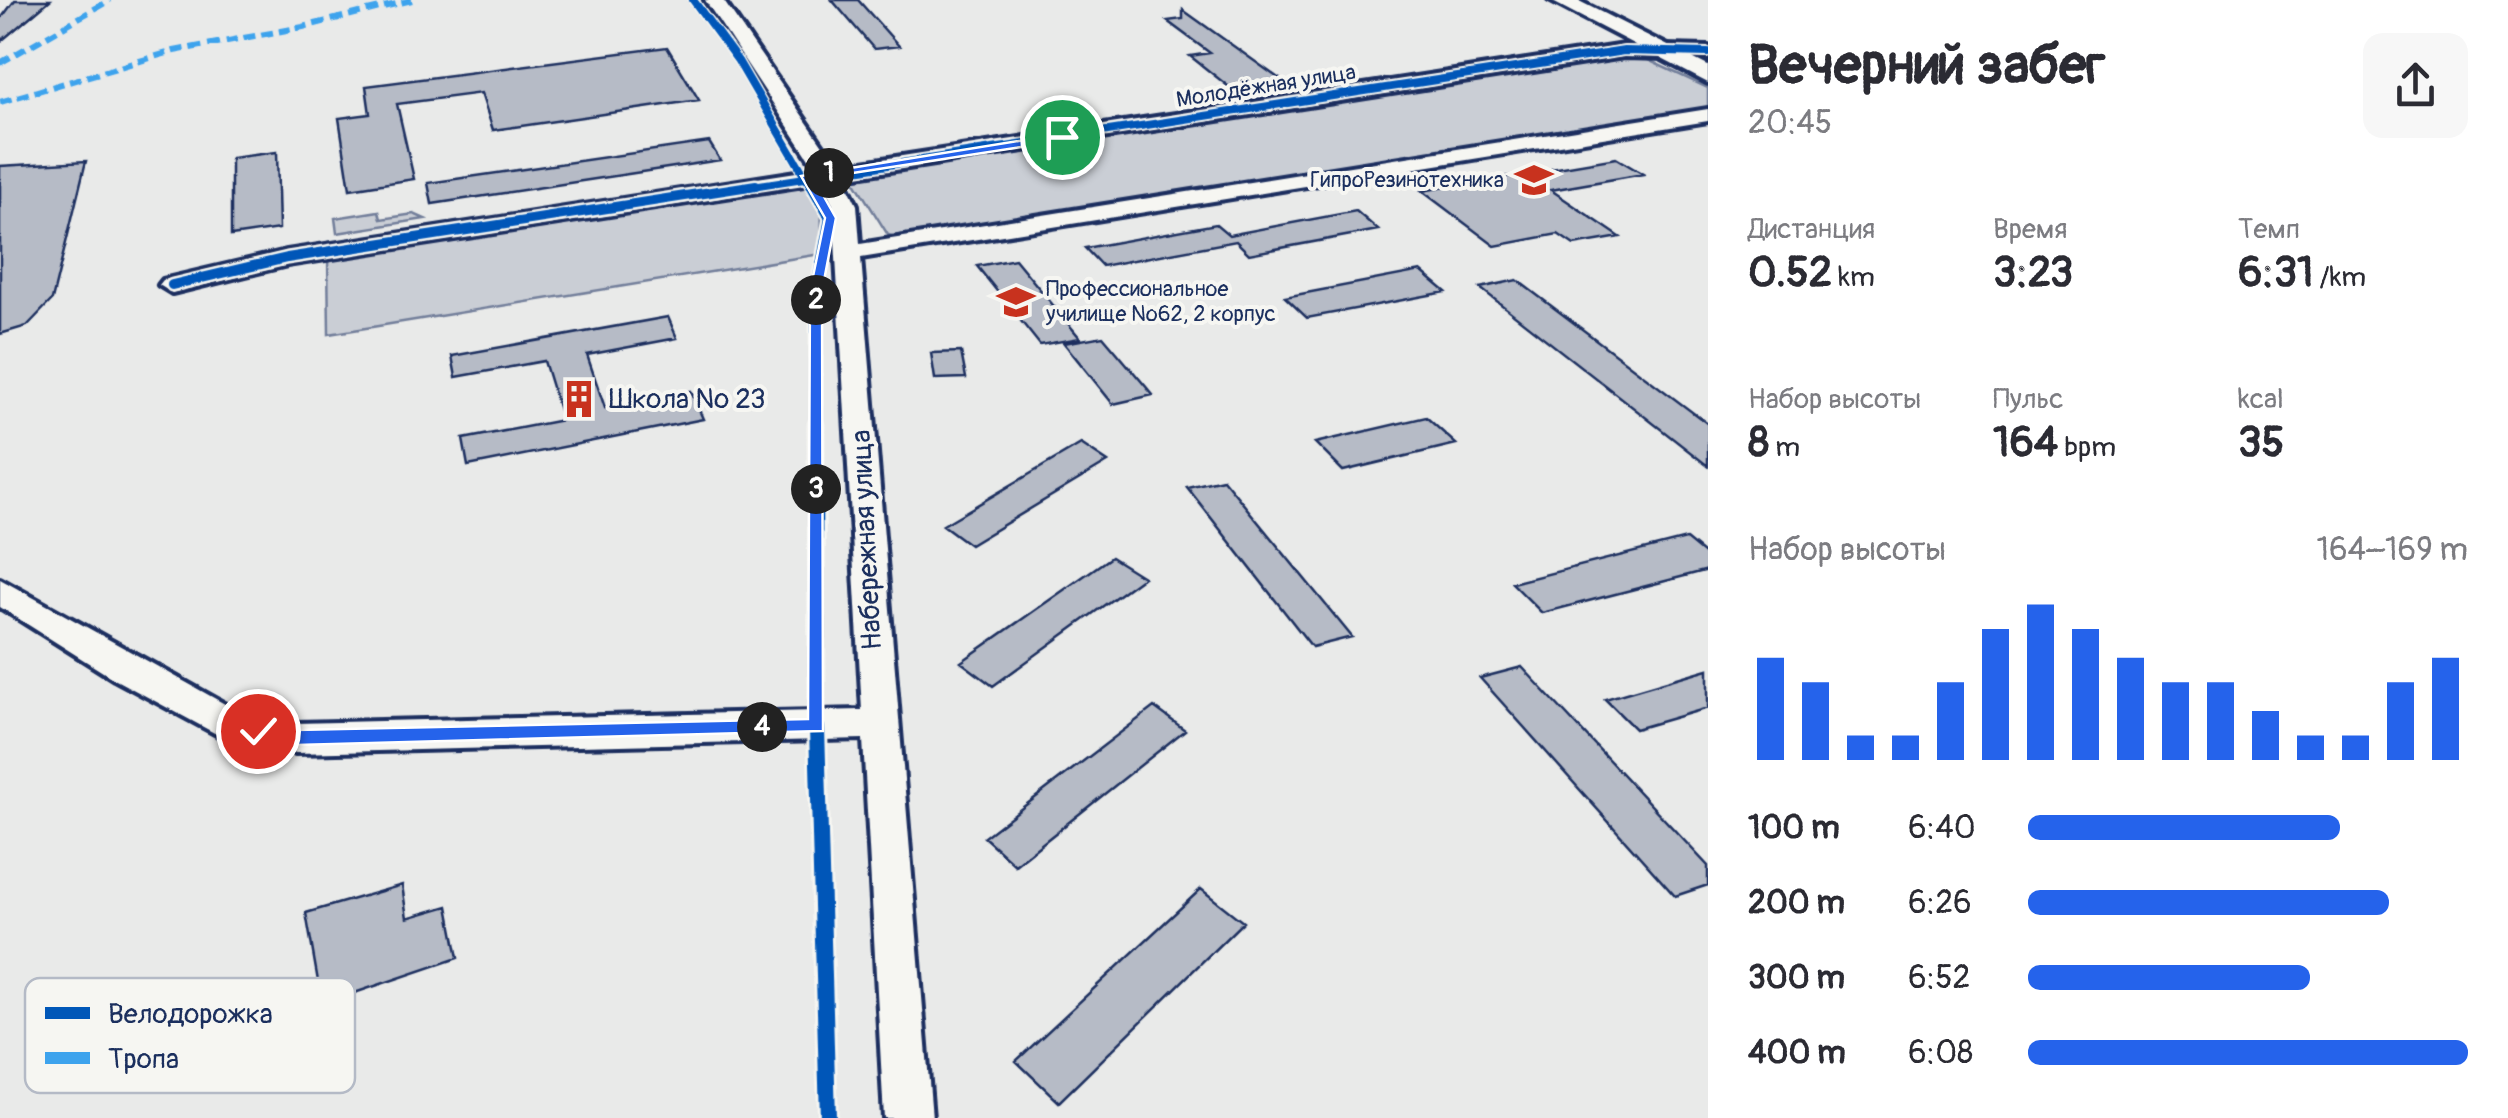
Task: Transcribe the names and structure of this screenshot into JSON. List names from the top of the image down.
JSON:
{
  "streets": {
    "street": ["Молодёжная улица", "Набережная улица"]
  },
  "crossings": [
    ["Молодёжная улица", "Набережная улица"]
  ],
  "places": {
    "school or university": ["ГипроРезинотехника", "Профессиональное училище №62, 2 корпус"],
    "building": ["Школа № 23"]
  },
  "legend": ["Велодорожка", "Тропа"],
  "page": {
    "heading": ["Вечерний забег", "20:45"],
    "pins": [
      "1",
      "2",
      "3",
      "4"
    ],
    "stats": [
      ["Дистанция", "0.52 km"],
      ["Время", "3:23"],
      ["Темп", "6:31 /km"],
      ["Набор высоты", "8 m"],
      ["Пульс", "164 bpm"],
      ["kcal", "35"]
    ],
    "chart": ["Набор высоты", "164–169 m"],
    "list": [
      {
        "name": "100 m",
        "note": "6:40"
      },
      {
        "name": "200 m",
        "note": "6:26"
      },
      {
        "name": "300 m",
        "note": "6:52"
      },
      {
        "name": "400 m",
        "note": "6:08"
      }
    ]
  }
}
